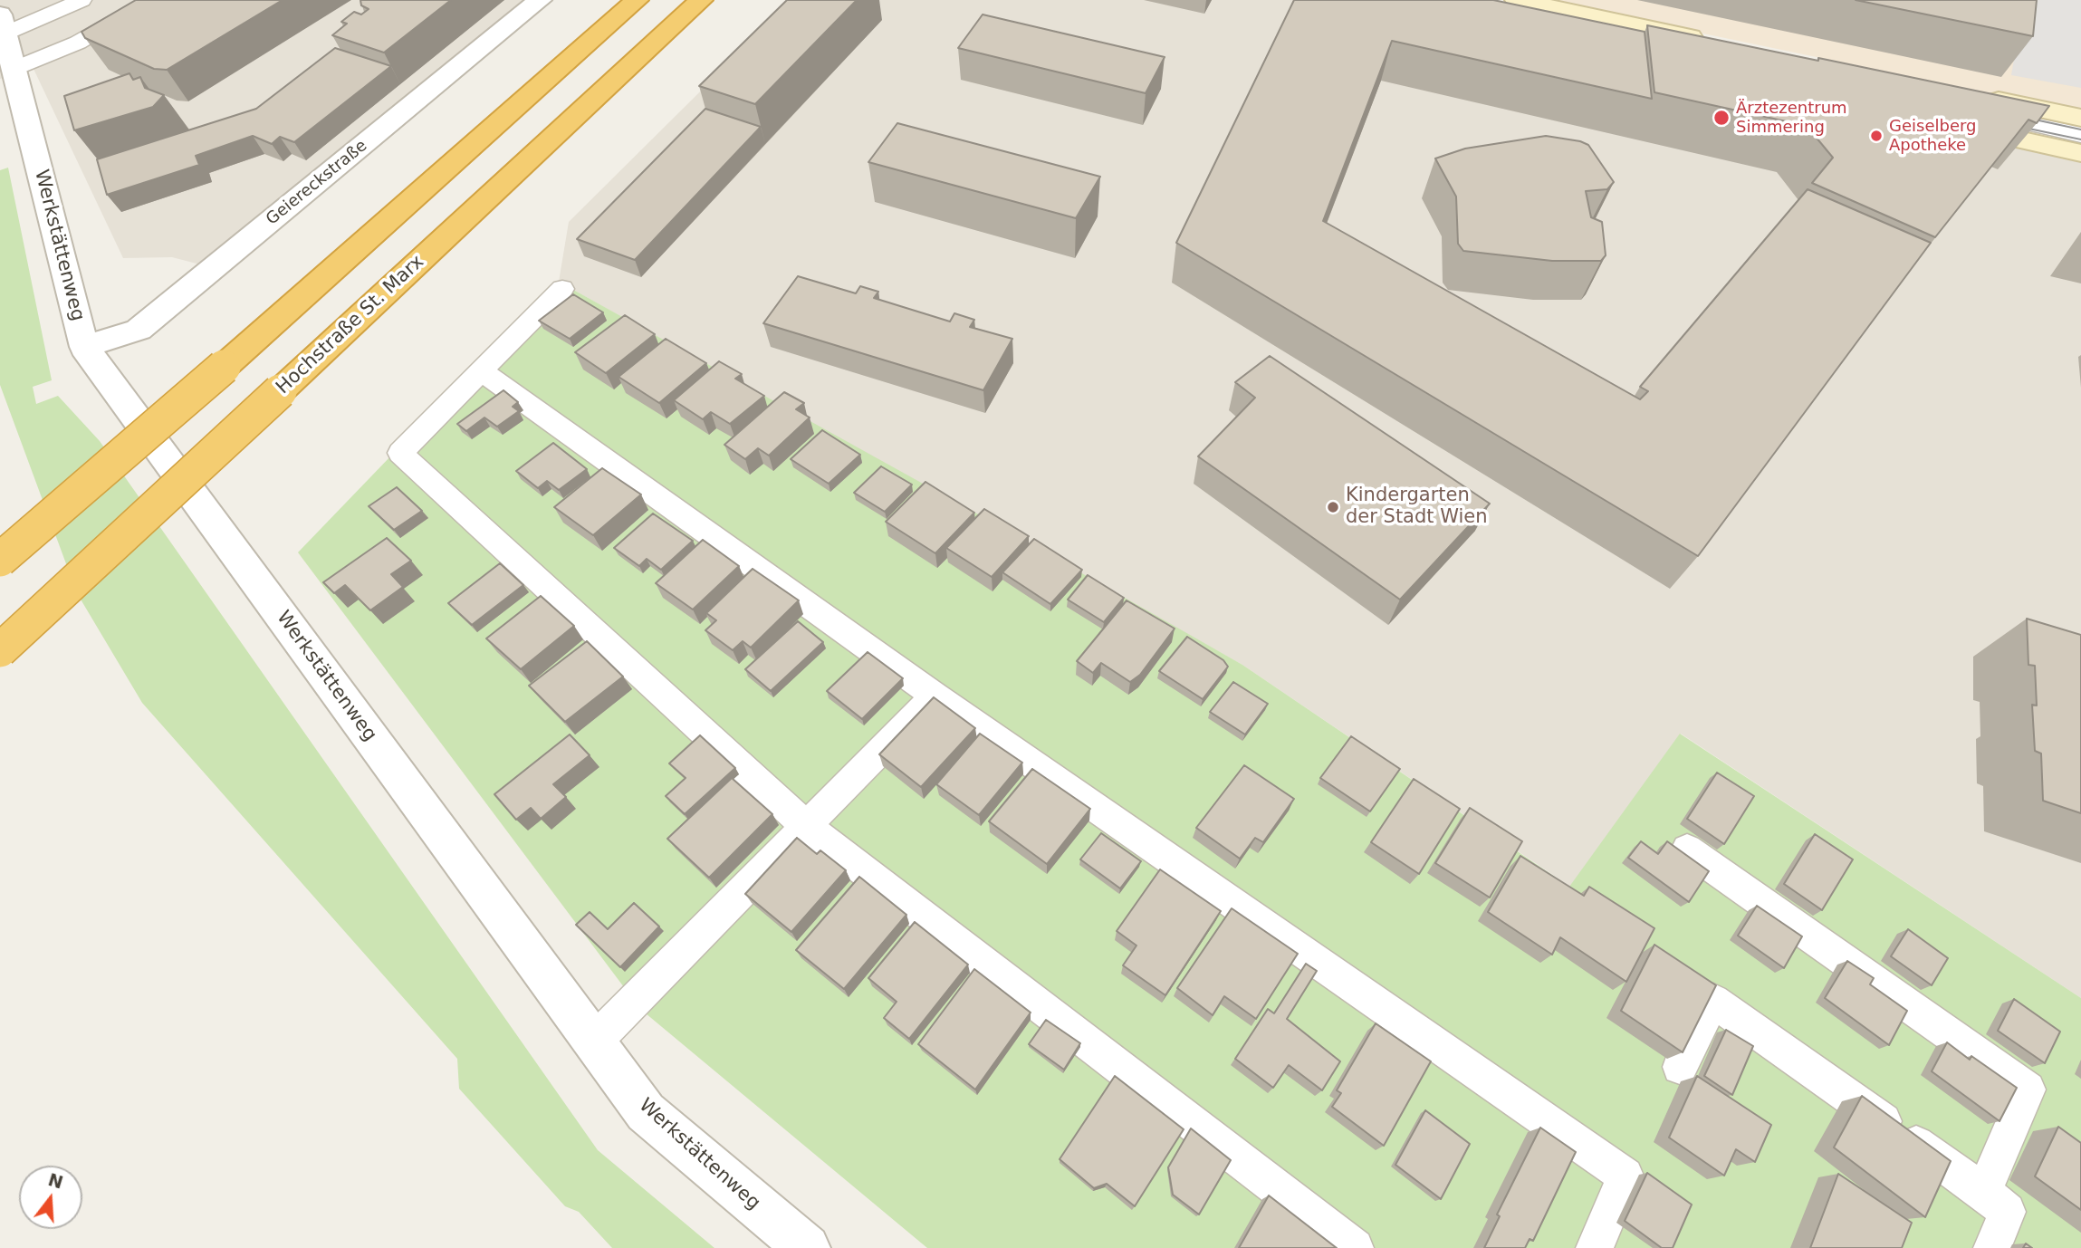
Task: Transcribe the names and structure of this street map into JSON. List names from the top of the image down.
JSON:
{
  "streets": {
    "highway": ["Hochstraße St. Marx"],
    "street": ["Geiereckstraße", "Werkstättenweg"]
  },
  "crossings": [
    ["Geiereckstraße", "Werkstättenweg"]
  ],
  "places": ["Ärztezentrum Simmering", "Geiselberg Apotheke", "Kindergarten der Stadt Wien"],
  "north": "top"
}
